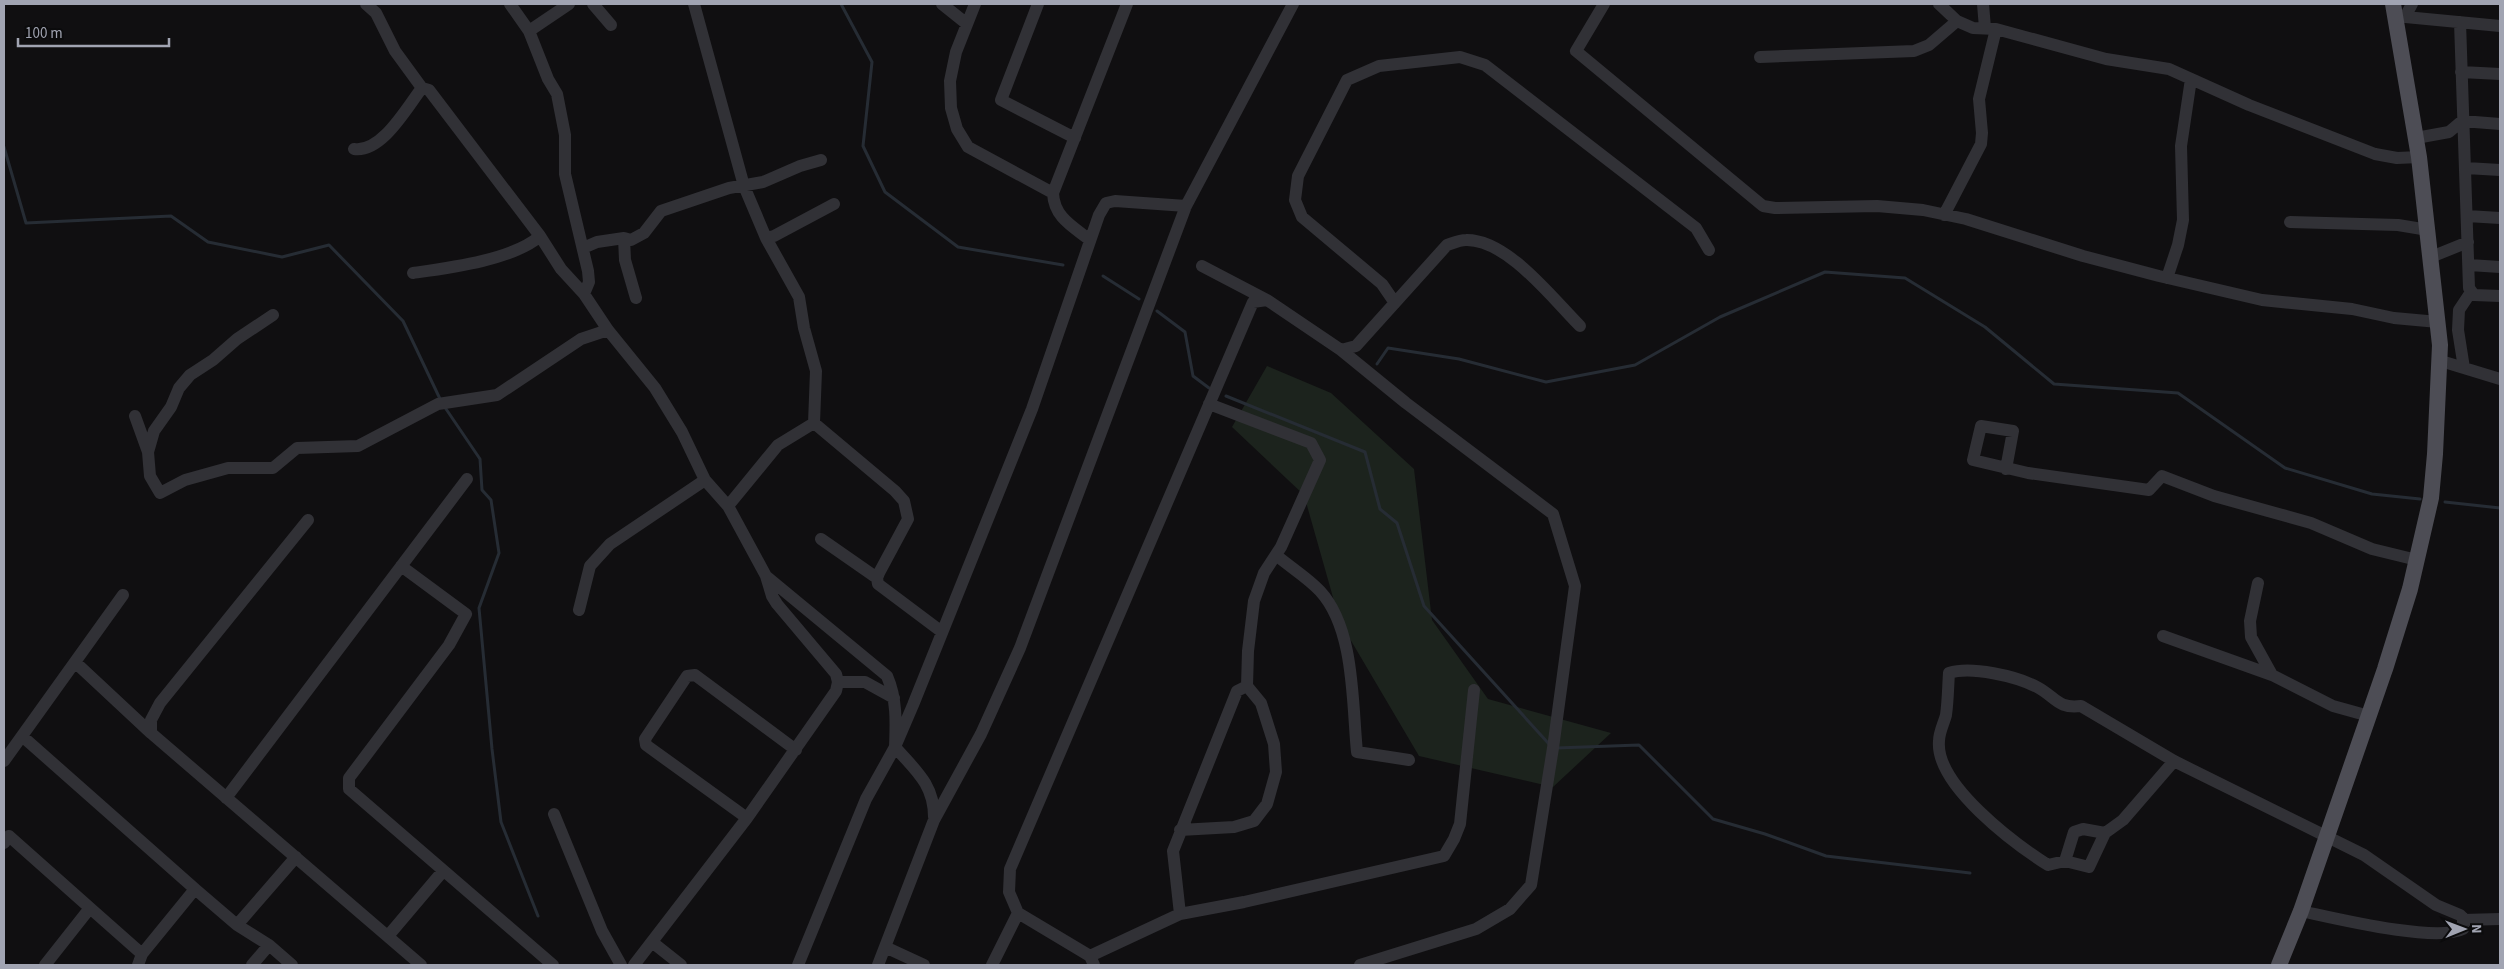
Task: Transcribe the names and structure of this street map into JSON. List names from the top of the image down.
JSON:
{
  "scale_bar": "100 m",
  "north": "right"
}
